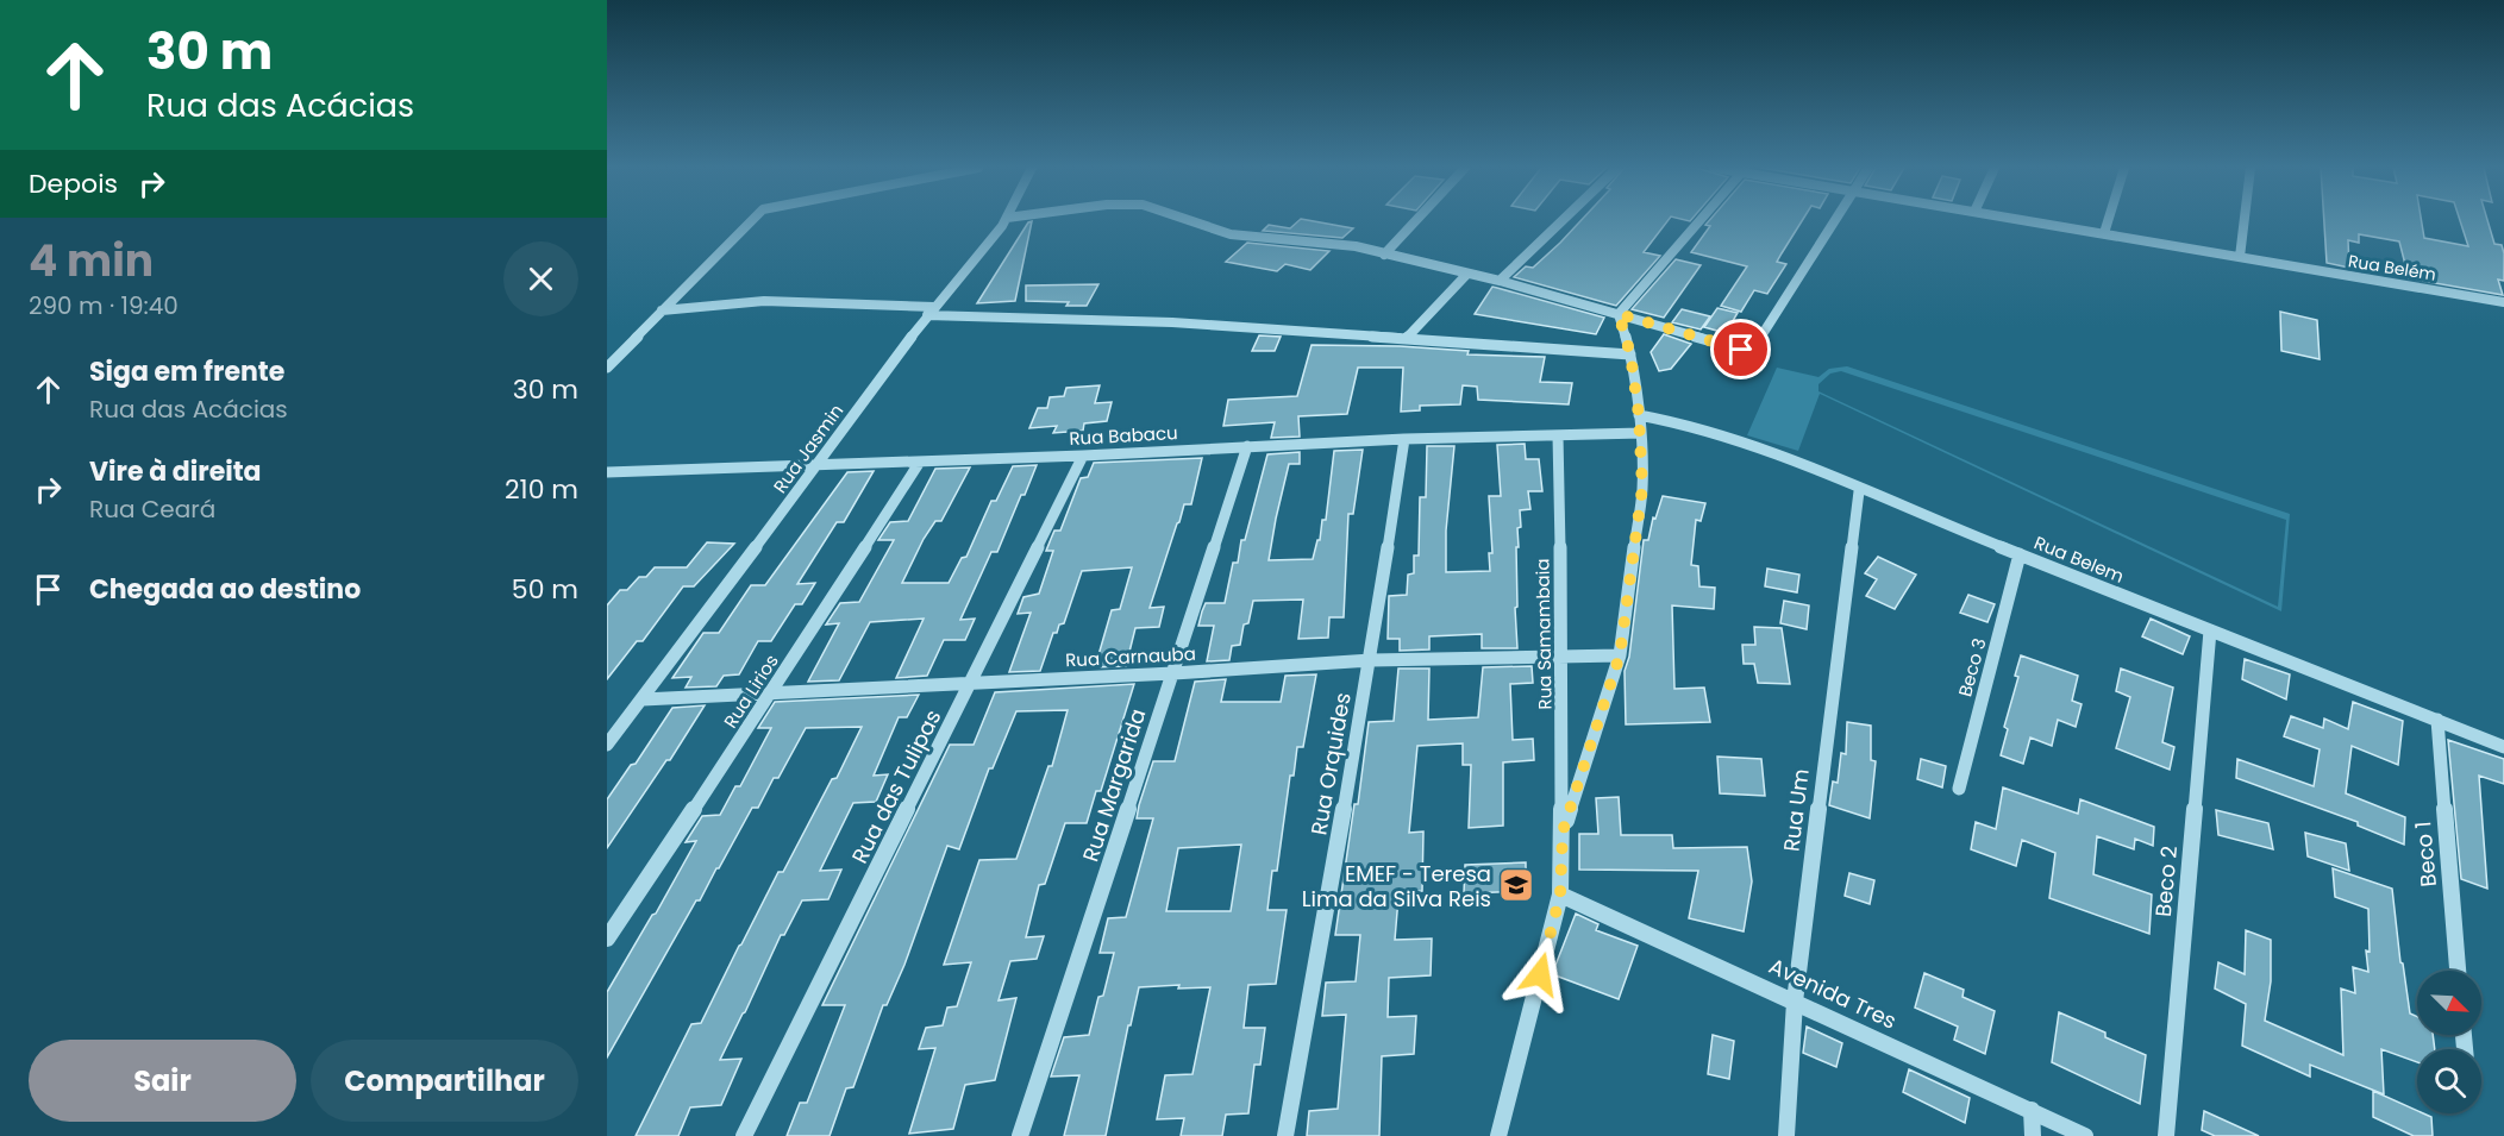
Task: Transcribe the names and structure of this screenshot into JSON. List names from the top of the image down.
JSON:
{
  "streets": {
    "street": [
      "Rua Belém",
      "Rua Babacu",
      "Rua Jasmin",
      "Rua Belem",
      "Rua Samambaia",
      "Rua Carnauba",
      "Beco 3",
      "Rua Lirios",
      "Rua Orquides",
      "Rua Margarida",
      "Rua das Tulipas",
      "Rua Um",
      "Beco 1",
      "Beco 2",
      "Avenida Tres"
    ]
  },
  "crossings": [
    ["Rua Babacu", "Rua Jasmin"],
    ["Rua Babacu", "Rua Samambaia"],
    ["Rua Babacu", "Rua Lirios"],
    ["Rua Babacu", "Rua Orquides"],
    ["Rua Babacu", "Rua Margarida"],
    ["Rua Babacu", "Rua das Tulipas"],
    ["Rua Jasmin", "Rua Carnauba"],
    ["Rua Belem", "Beco 3"],
    ["Rua Belem", "Rua Um"],
    ["Rua Belem", "Beco 1"],
    ["Rua Belem", "Beco 2"],
    ["Rua Samambaia", "Rua Carnauba"],
    ["Rua Carnauba", "Rua Lirios"],
    ["Rua Carnauba", "Rua Orquides"],
    ["Rua Carnauba", "Rua Margarida"],
    ["Rua Carnauba", "Rua das Tulipas"],
    ["Rua Um", "Avenida Tres"]
  ],
  "places": {
    "school or university": ["EMEF - Teresa Lima da Silva Reis"]
  },
  "north": "bottom right",
  "page": {
    "turn": ["30 m", "Rua das Acácias"],
    "then": "Depois",
    "heading": ["4 min", "290 m · 19:40"],
    "list": [
      {
        "name": "Siga em frente",
        "note": "Rua das Acácias",
        "value": "30 m"
      },
      {
        "name": "Vire à direita",
        "note": "Rua Ceará",
        "value": "210 m"
      },
      {
        "name": "Chegada ao destino",
        "value": "50 m"
      }
    ],
    "buttons": ["Sair", "Compartilhar"]
  }
}
